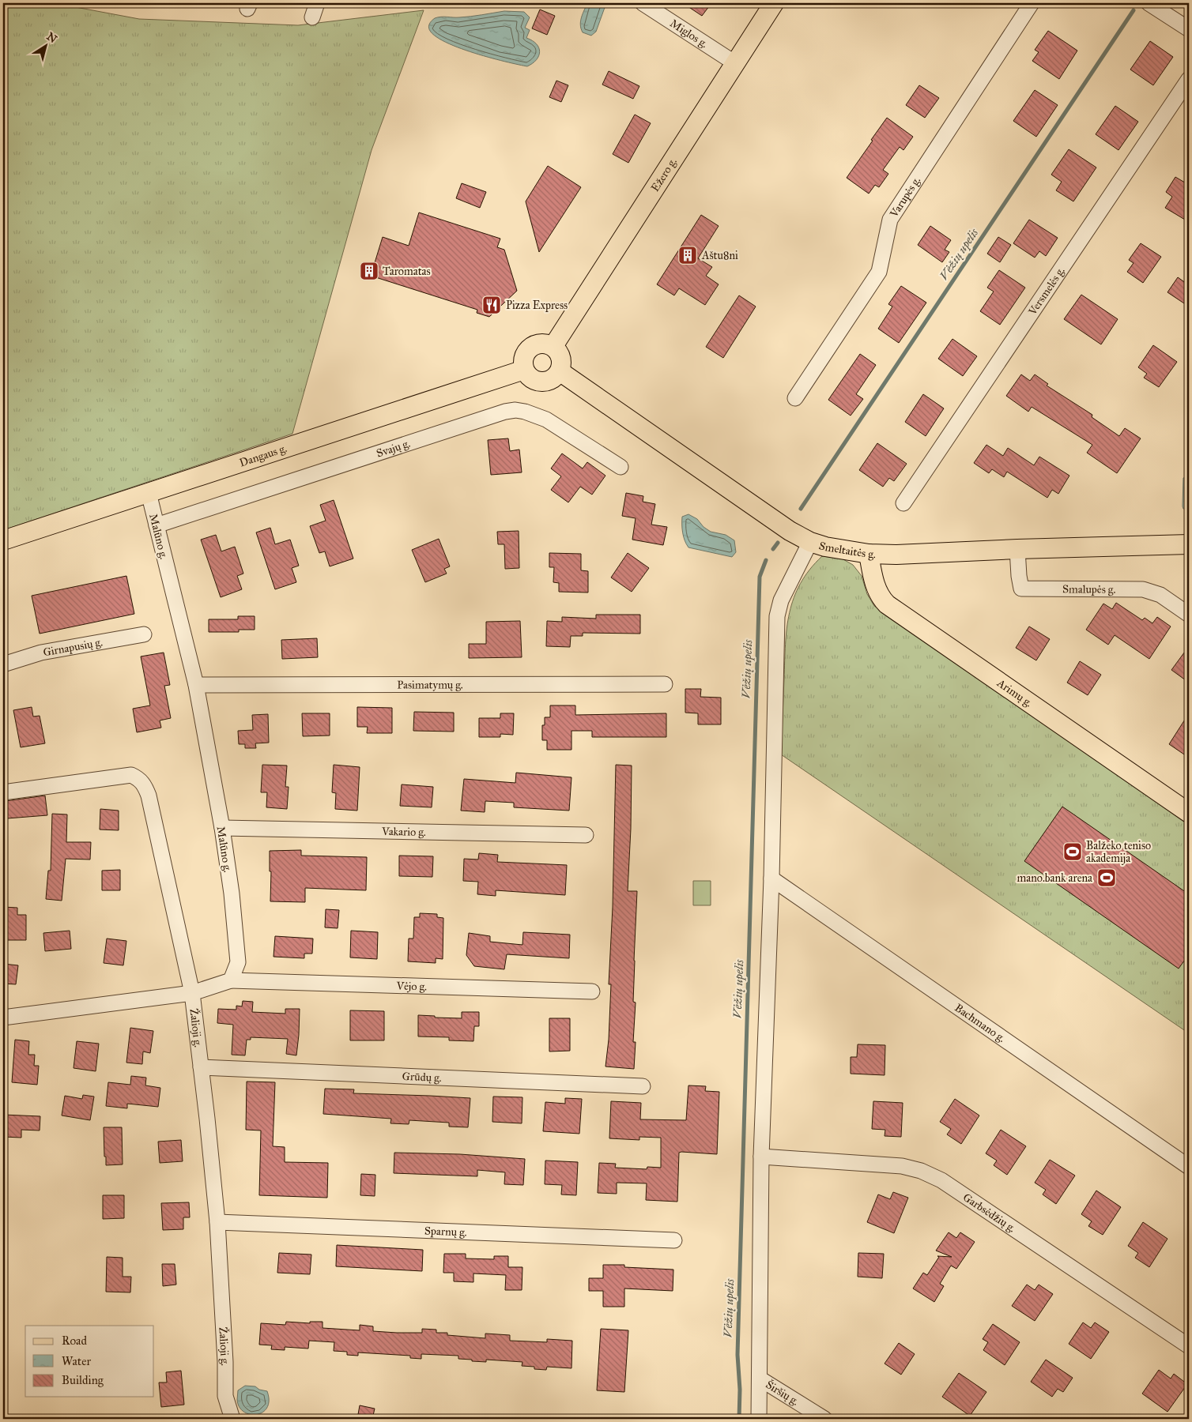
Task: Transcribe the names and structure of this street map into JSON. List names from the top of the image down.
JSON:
{
  "streets": {
    "main road": [
      "Ežero g.",
      "Dangaus g.",
      "Smeltaitės g.",
      "Arimų g."
    ],
    "street": [
      "Miglos g.",
      "Varupės g.",
      "Versmelės g.",
      "Svajų g.",
      "Malūno g.",
      "Smalupės g.",
      "Girnapusių g.",
      "Pasimatymų g.",
      "Vakario g.",
      "Vėjo g.",
      "Bachmano g.",
      "Žalioji g.",
      "Grūdų g.",
      "Garbsėdžių g.",
      "Sparnų g.",
      "Širšių g."
    ]
  },
  "crossings": [
    ["Miglos g.", "Ežero g."],
    ["Ežero g.", "Dangaus g."],
    ["Ežero g.", "Smeltaitės g."],
    ["Svajų g.", "Malūno g."],
    ["Dangaus g.", "Malūno g."],
    ["Dangaus g.", "Smeltaitės g."],
    ["Malūno g.", "Pasimatymų g."],
    ["Malūno g.", "Vakario g."],
    ["Malūno g.", "Vėjo g."],
    ["Smeltaitės g.", "Smalupės g."],
    ["Smeltaitės g.", "Arimų g."],
    ["Žalioji g.", "Grūdų g."],
    ["Žalioji g.", "Sparnų g."]
  ],
  "water": ["Vėžių upelis"],
  "places": {
    "building": ["Aštu8ni", "Taromatas"],
    "restaurant": ["Pizza Express"],
    "sports": ["Balžeko teniso akademija", "mano.bank arena"]
  },
  "legend": ["Road", "Water", "Building"],
  "north": "top right"
}
